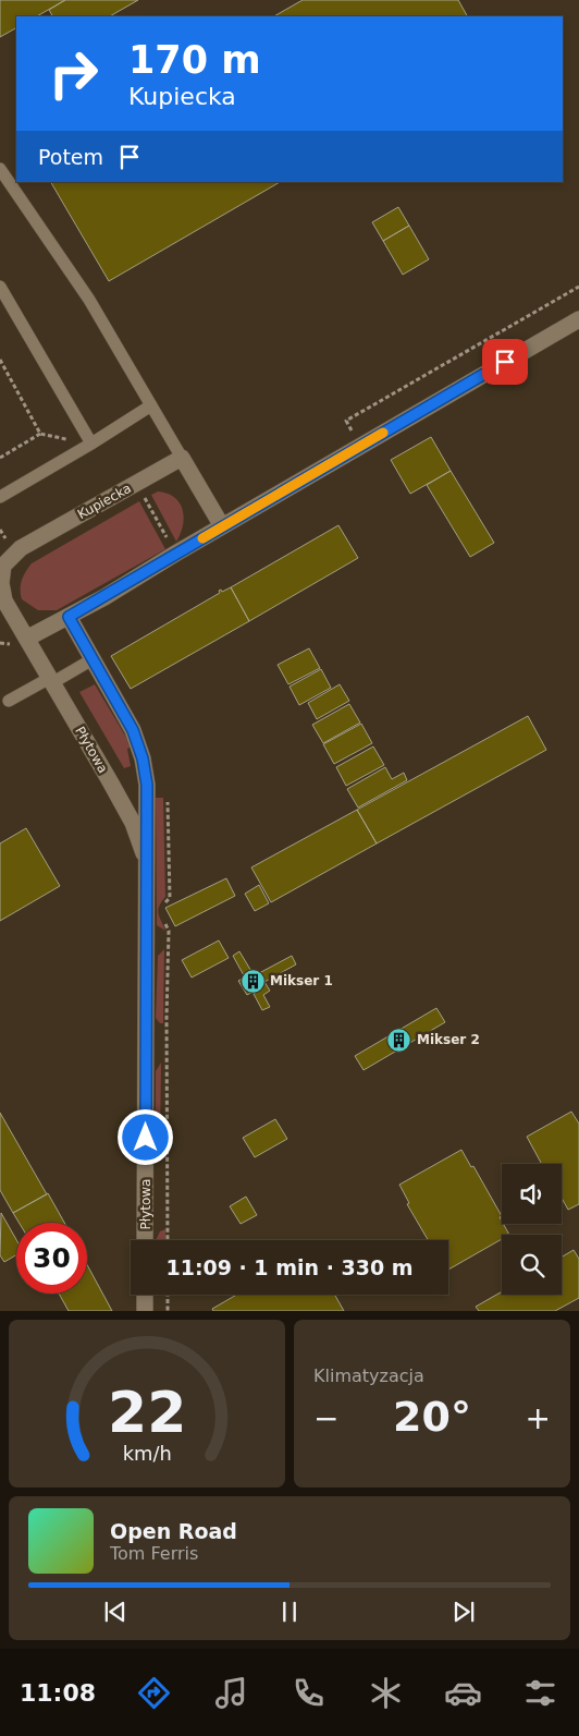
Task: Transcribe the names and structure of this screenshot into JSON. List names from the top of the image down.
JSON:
{
  "streets": {
    "street": ["Kupiecka", "Płytowa"]
  },
  "crossings": [
    ["Kupiecka", "Płytowa"]
  ],
  "places": {
    "building": ["Mikser 1", "Mikser 2"]
  },
  "page": {
    "turn": ["170 m", "Kupiecka"],
    "then": "Potem",
    "limit": "30",
    "trip": "11:09 · 1 min · 330 m",
    "tile": "Klimatyzacja",
    "heat": ["−", "20°", "+"],
    "song": ["Open Road", "Tom Ferris"],
    "tabs": "11:08",
    "gauge": ["22", "km/h"]
  }
}
